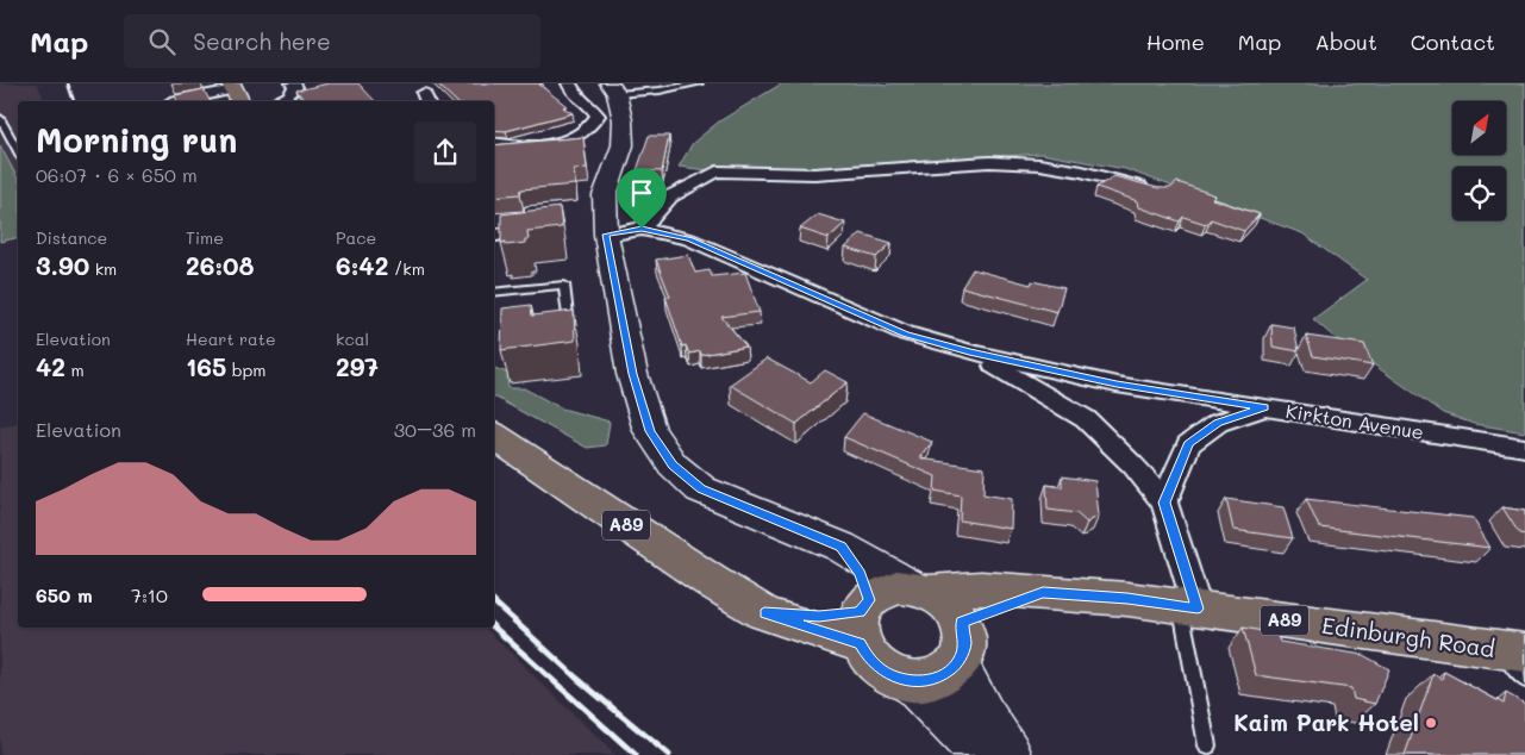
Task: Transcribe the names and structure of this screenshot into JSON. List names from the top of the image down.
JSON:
{
  "streets": {
    "main road": ["A89", "Edinburgh Road"],
    "street": ["Kirkton Avenue"]
  },
  "crossings": [
    ["A89", "Edinburgh Road"]
  ],
  "places": ["Kaim Park Hotel"],
  "north": "top right",
  "page": {
    "header": "Map",
    "search": "Search here",
    "nav": [
      "Home",
      "Map",
      "About",
      "Contact"
    ],
    "heading": ["Morning run", "06:07 · 6 × 650 m"],
    "stats": [
      ["Distance", "3.90 km"],
      ["Time", "26:08"],
      ["Pace", "6:42 /km"],
      ["Elevation", "42 m"],
      ["Heart rate", "165 bpm"],
      ["kcal", "297"]
    ],
    "chart": ["Elevation", "30–36 m"],
    "list": [
      {
        "name": "650 m",
        "note": "7:10"
      }
    ]
  }
}
